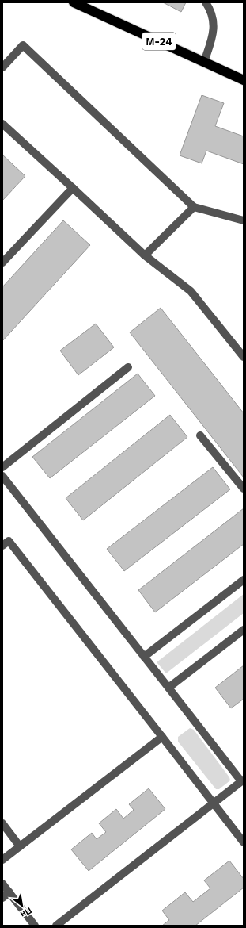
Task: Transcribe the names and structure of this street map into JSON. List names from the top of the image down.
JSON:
{
  "streets": {
    "highway": ["М-24"]
  },
  "north": "bottom right"
}
